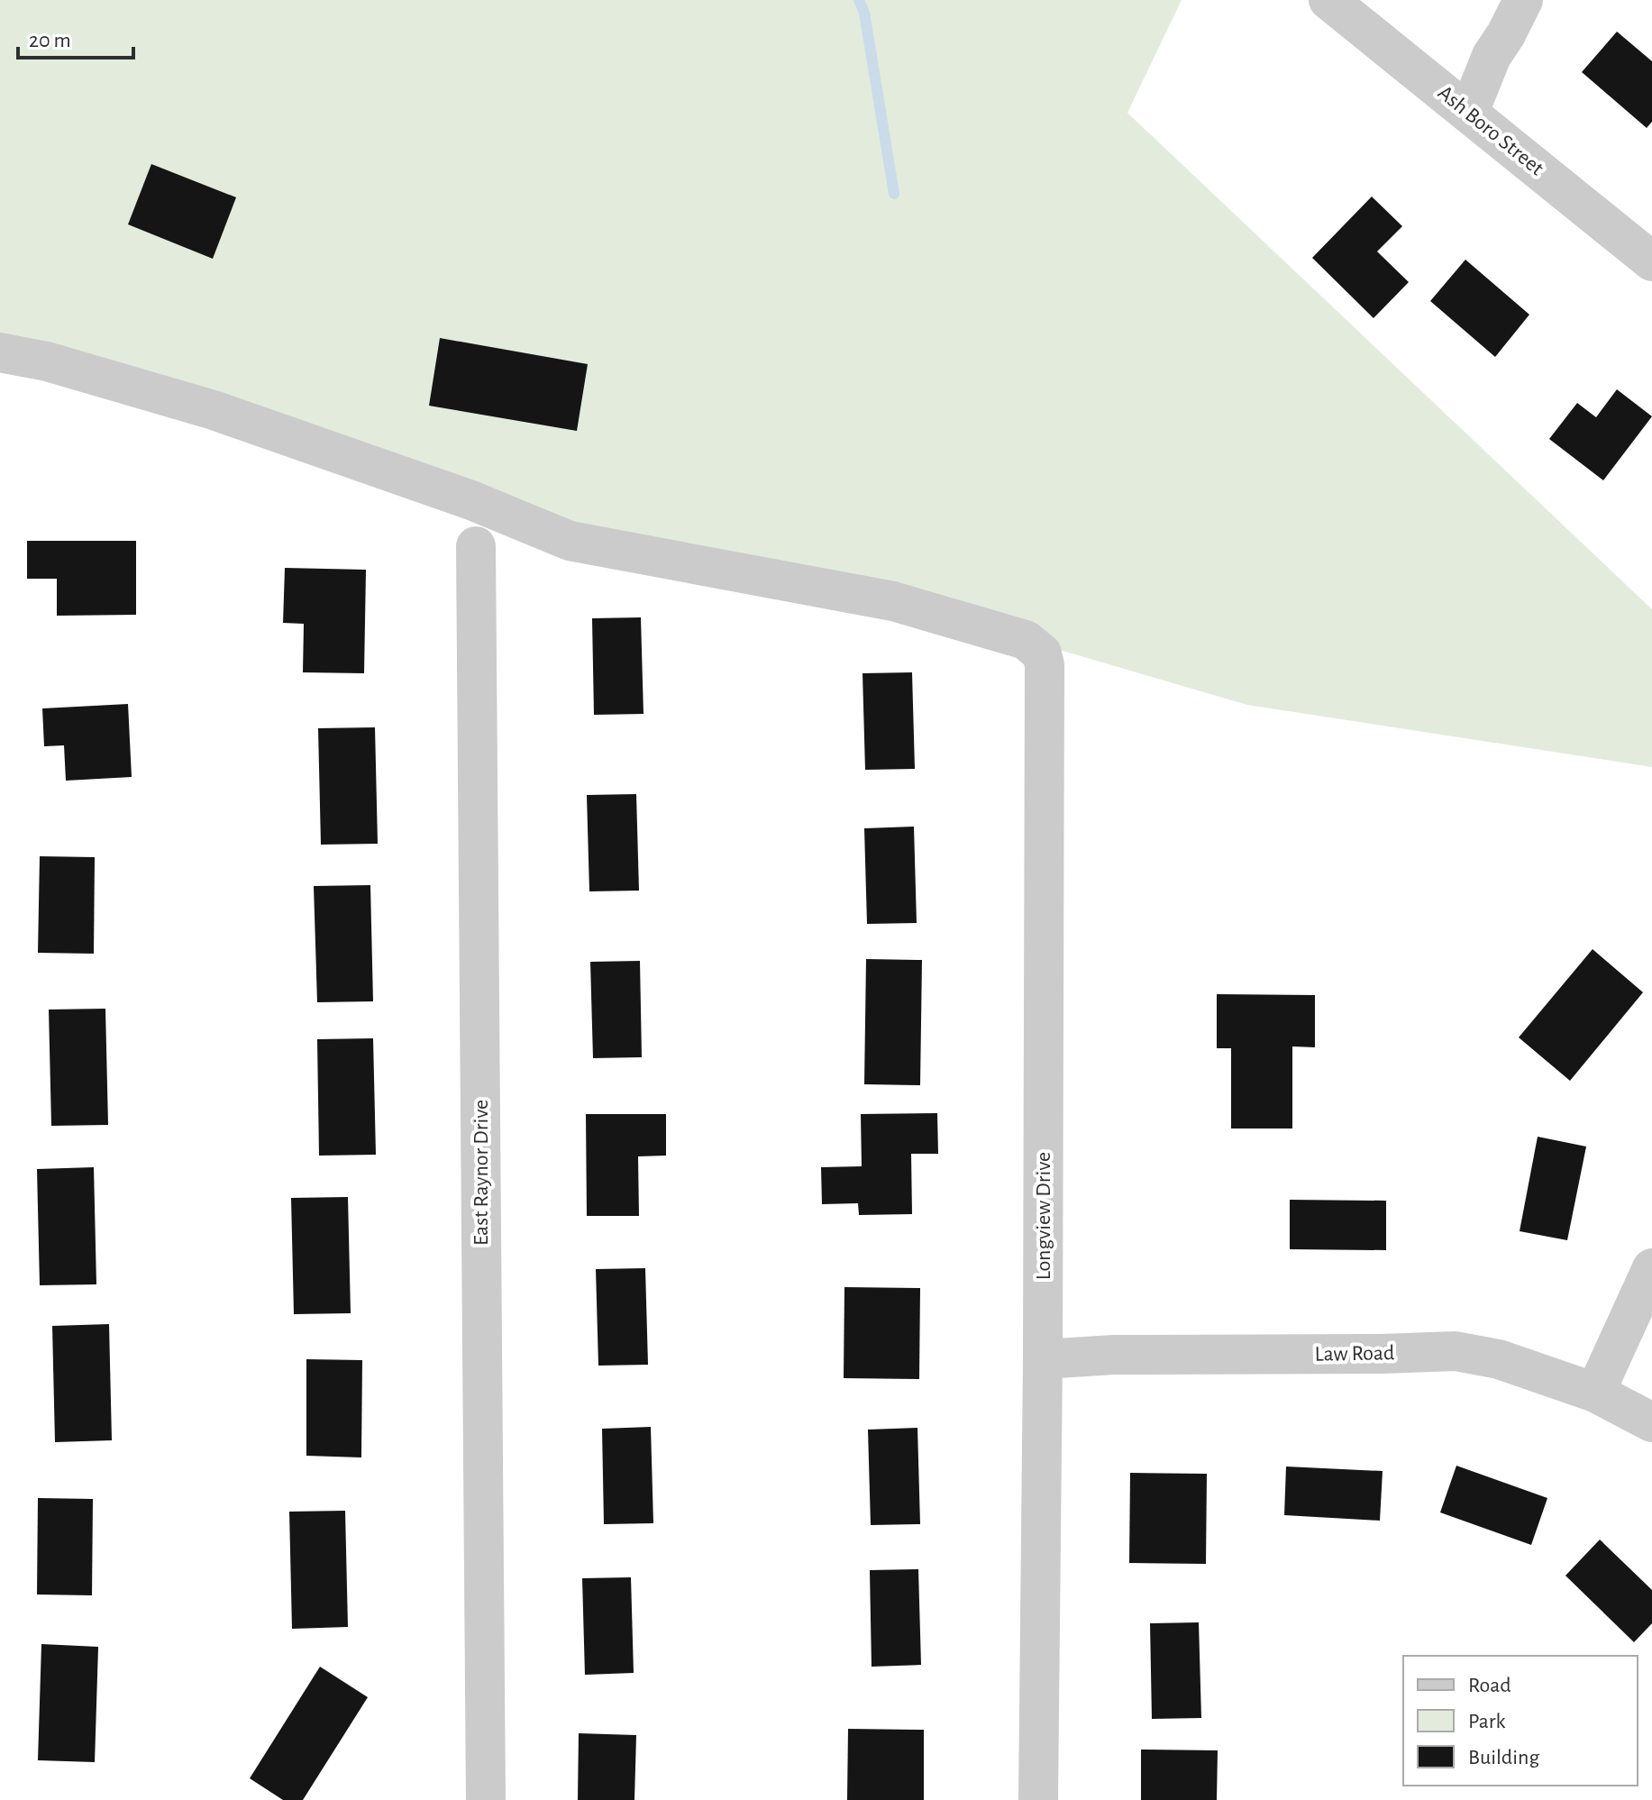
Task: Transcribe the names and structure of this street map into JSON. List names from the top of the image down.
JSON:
{
  "streets": {
    "street": [
      "Ash Boro Street",
      "East Raynor Drive",
      "Longview Drive",
      "Law Road"
    ]
  },
  "crossings": [
    ["Longview Drive", "Law Road"]
  ],
  "legend": ["Road", "Park", "Building"],
  "scale_bar": "20 m"
}
